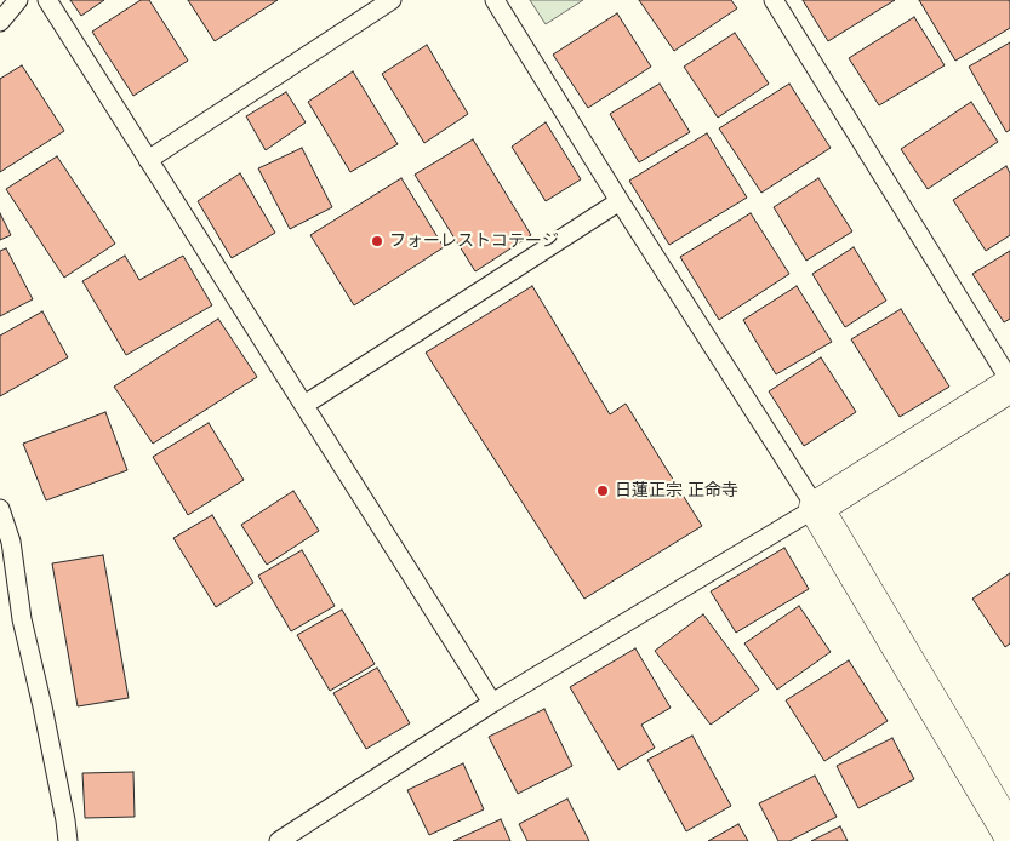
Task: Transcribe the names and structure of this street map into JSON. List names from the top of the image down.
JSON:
{
  "places": ["フォーレストコテージ", "日蓮正宗 正命寺"]
}
